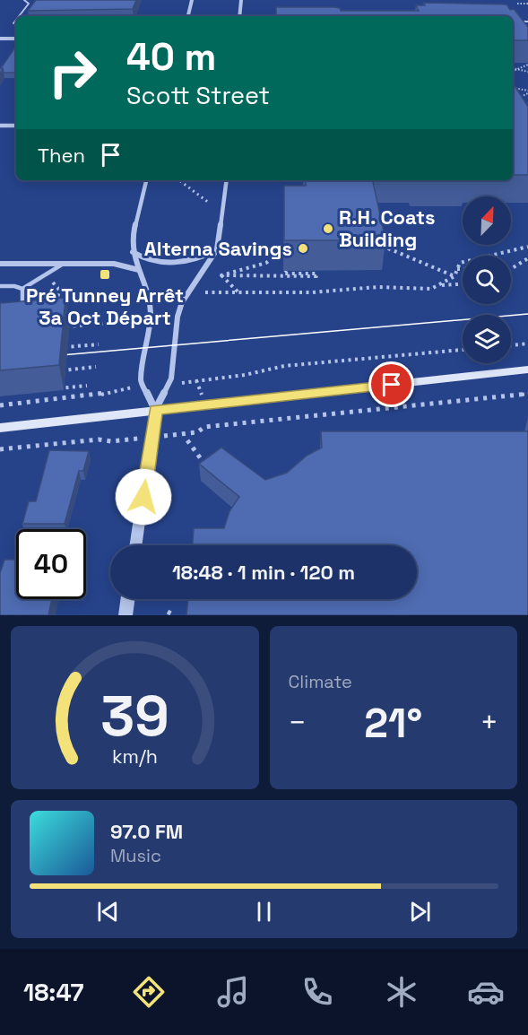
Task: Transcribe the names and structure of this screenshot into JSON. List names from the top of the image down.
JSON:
{
  "places": {
    "other": ["R.H. Coats Building", "Alterna Savings"],
    "transit": ["Pré Tunney Arrêt 3a Oct Départ"]
  },
  "north": "top right",
  "page": {
    "turn": ["40 m", "Scott Street"],
    "then": "Then",
    "limit": "40",
    "trip": "18:48 · 1 min · 120 m",
    "tile": "Climate",
    "heat": ["−", "21°", "+"],
    "song": ["97.0 FM", "Music"],
    "tabs": "18:47",
    "gauge": ["39", "km/h"]
  }
}
